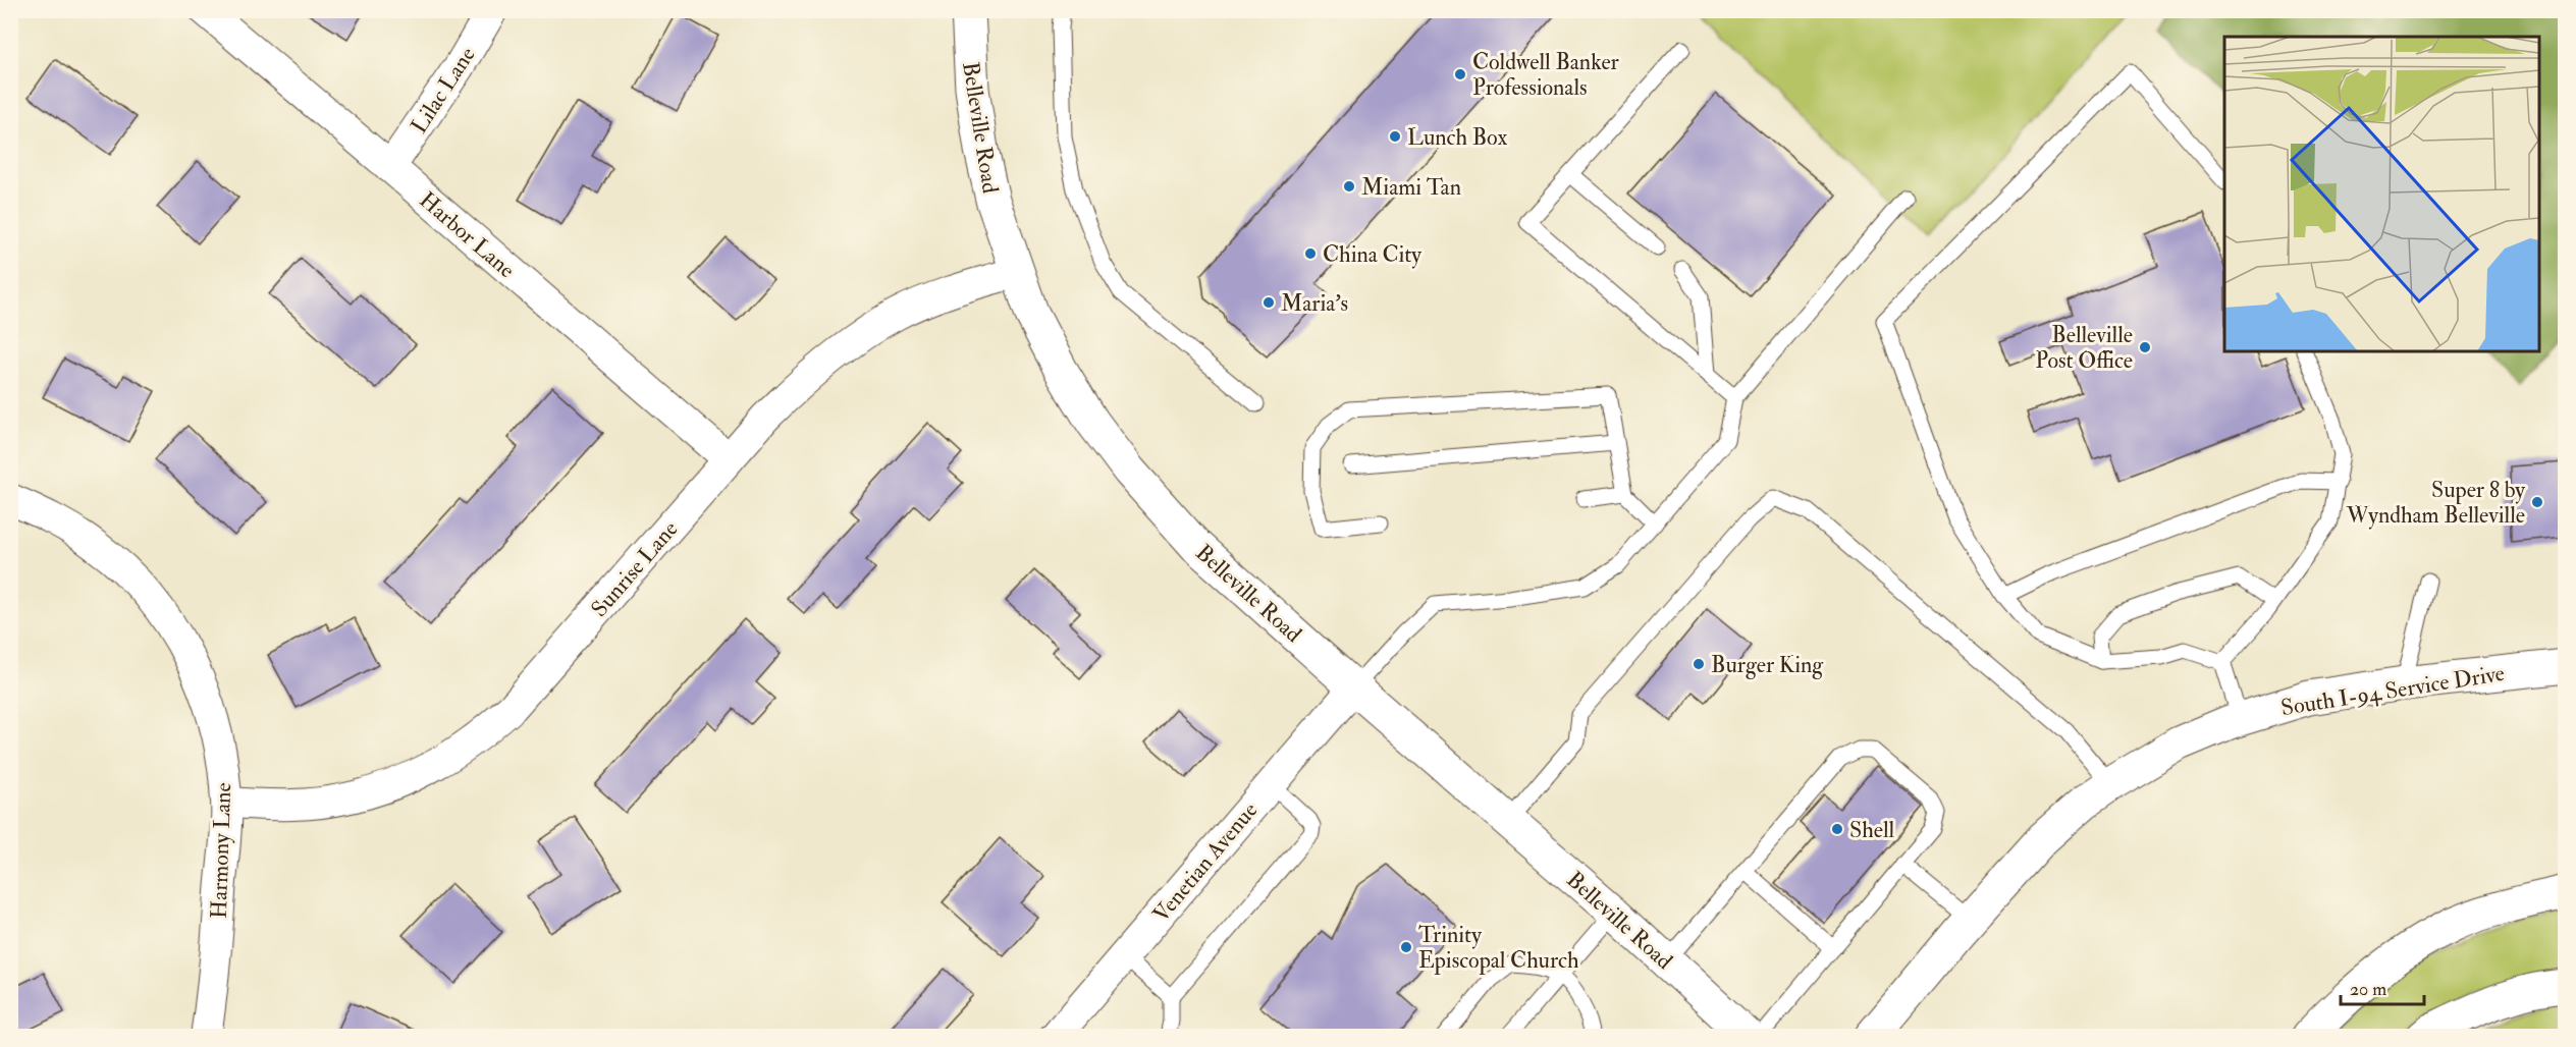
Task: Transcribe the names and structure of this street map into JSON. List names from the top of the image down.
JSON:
{
  "streets": {
    "main road": ["Belleville Road", "South I-94 Service Drive"],
    "street": [
      "Lilac Lane",
      "Harbor Lane",
      "Sunrise Lane",
      "Harmony Lane",
      "Venetian Avenue"
    ]
  },
  "crossings": [
    ["Lilac Lane", "Harbor Lane"],
    ["Belleville Road", "Sunrise Lane"],
    ["Belleville Road", "Venetian Avenue"],
    ["Harbor Lane", "Sunrise Lane"],
    ["Sunrise Lane", "Harmony Lane"]
  ],
  "places": [
    "Coldwell Banker Professionals",
    "Lunch Box",
    "Miami Tan",
    "China City",
    "Maria's",
    "Belleville Post Office",
    "Super 8 by Wyndham Belleville",
    "Burger King",
    "Shell",
    "Trinity Episcopal Church"
  ],
  "scale_bar": "20 m"
}
